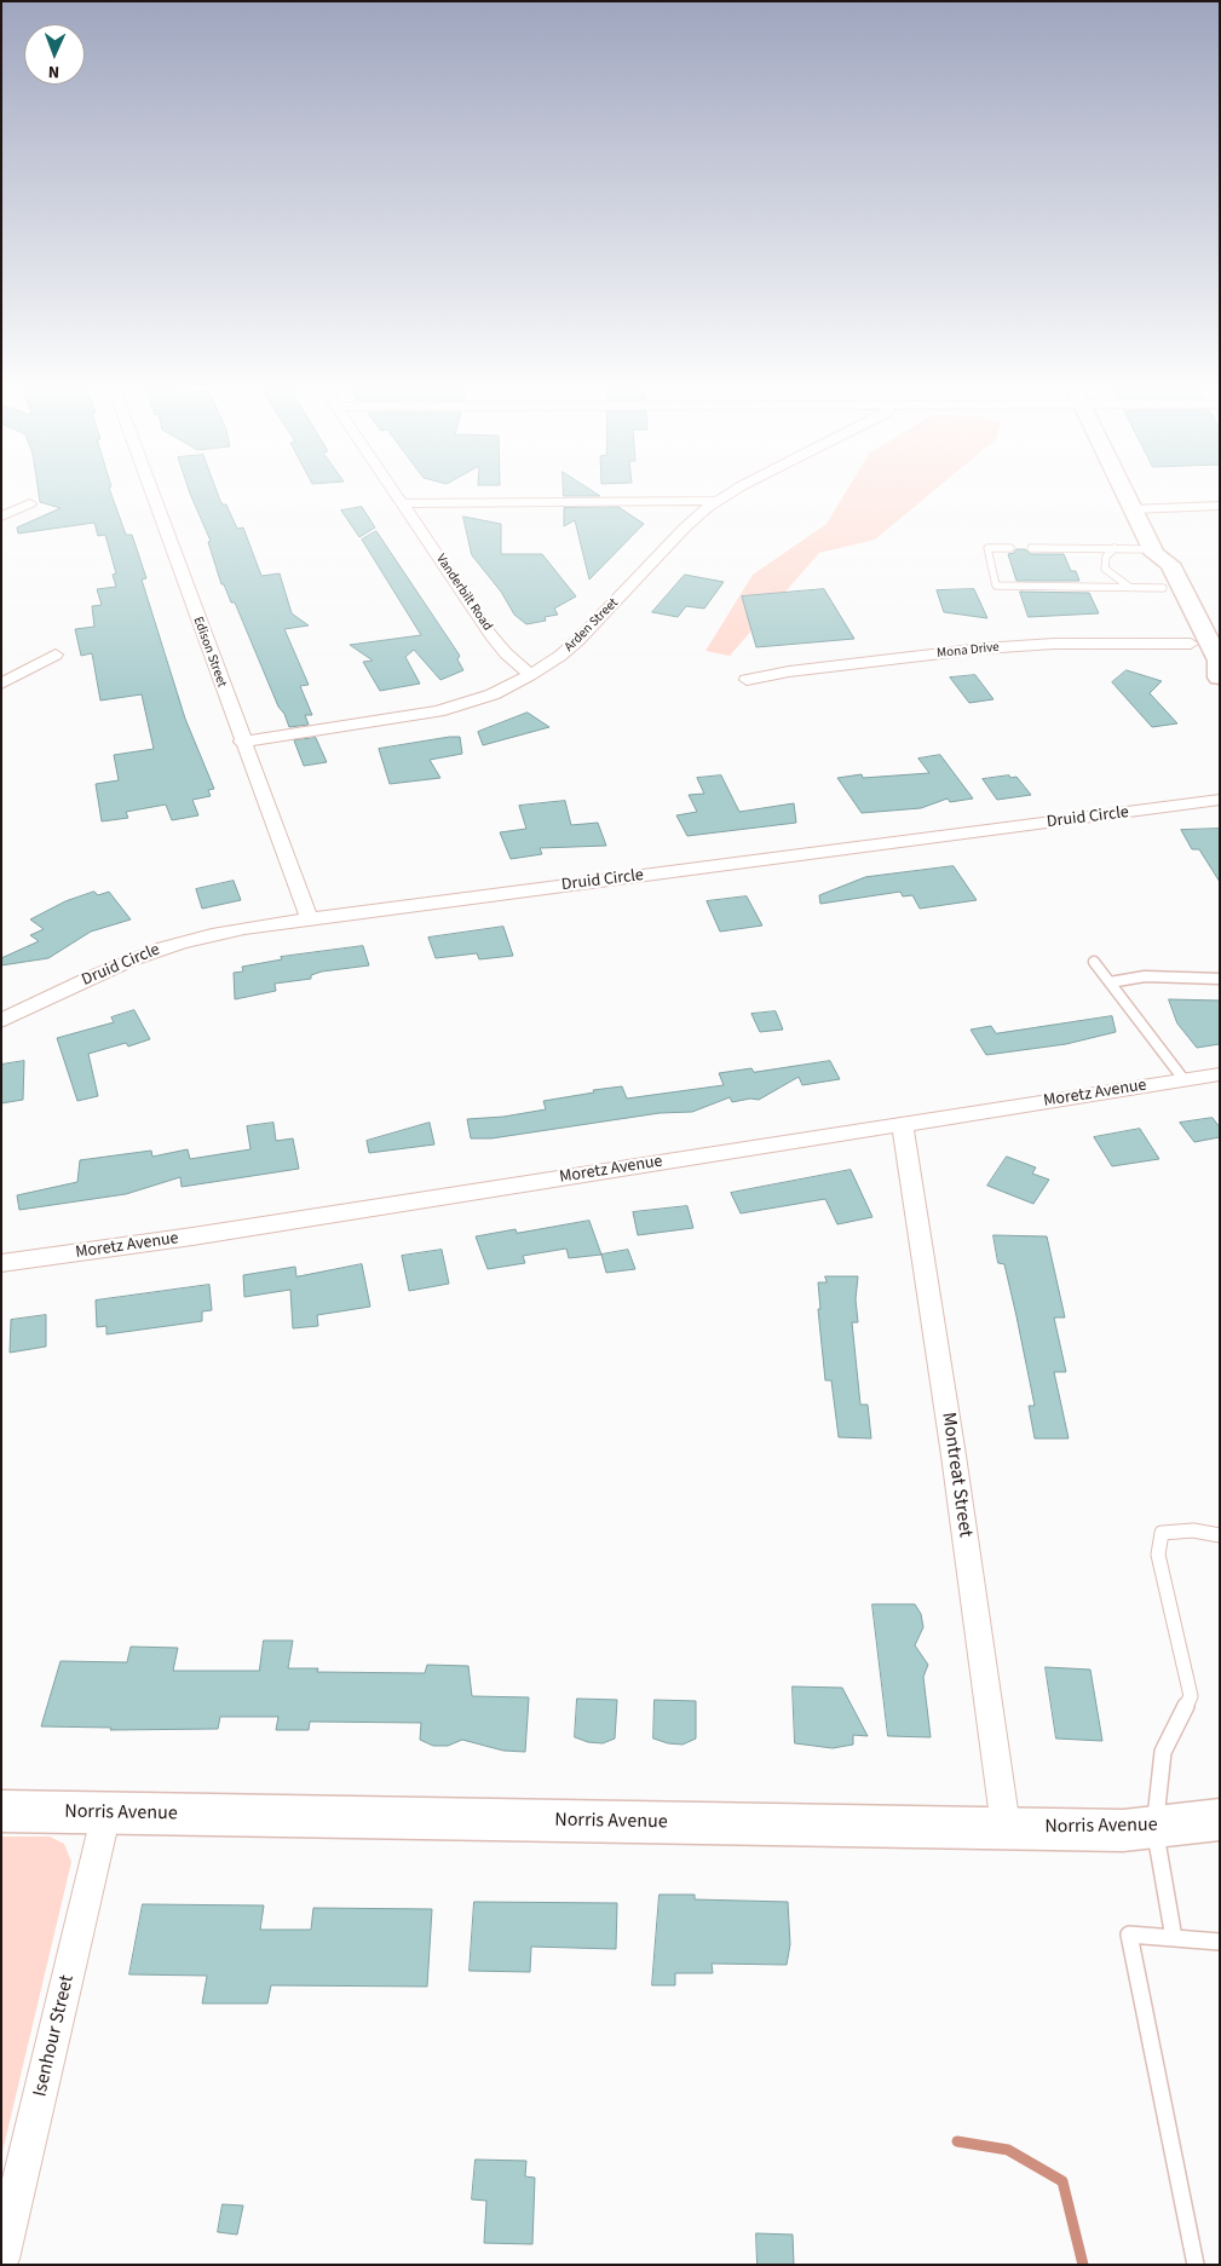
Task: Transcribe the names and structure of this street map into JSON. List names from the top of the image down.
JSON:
{
  "streets": {
    "main road": ["Norris Avenue"],
    "street": [
      "Vanderbilt Road",
      "Arden Street",
      "Mona Drive",
      "Edison Street",
      "Druid Circle",
      "Moretz Avenue",
      "Montreat Street",
      "Isenhour Street"
    ]
  },
  "crossings": [
    ["Vanderbilt Road", "Arden Street"],
    ["Arden Street", "Edison Street"],
    ["Edison Street", "Druid Circle"],
    ["Moretz Avenue", "Montreat Street"],
    ["Montreat Street", "Norris Avenue"],
    ["Norris Avenue", "Isenhour Street"]
  ],
  "north": "bottom"
}
